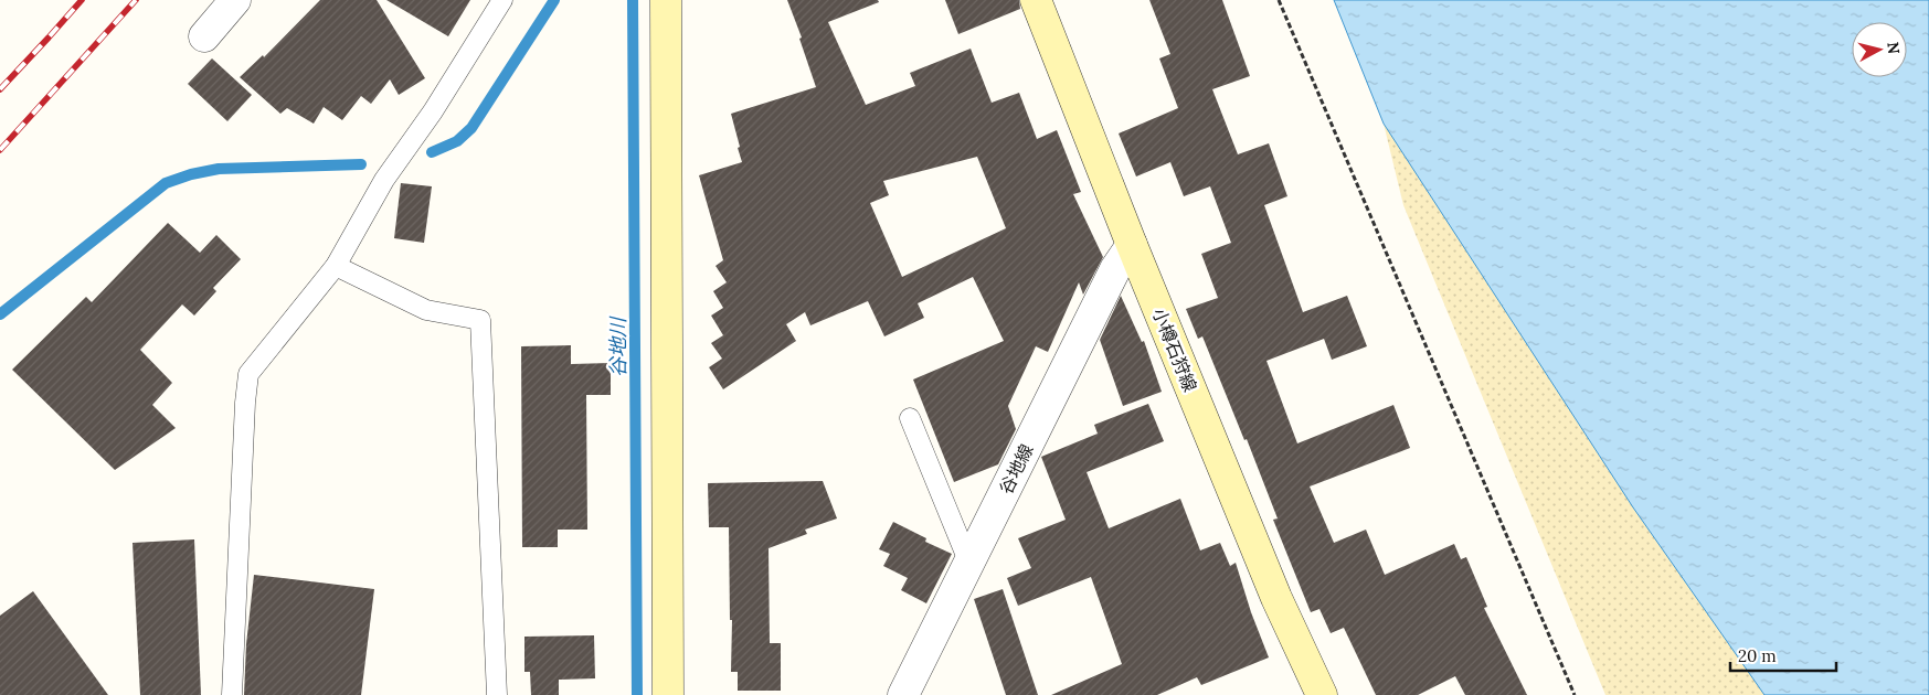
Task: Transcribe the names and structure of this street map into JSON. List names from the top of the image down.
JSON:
{
  "streets": {
    "main road": ["小樽石狩線"],
    "street": ["谷地線"]
  },
  "crossings": [
    ["小樽石狩線", "谷地線"]
  ],
  "water": ["谷地川"],
  "scale_bar": "20 m",
  "north": "right"
}
